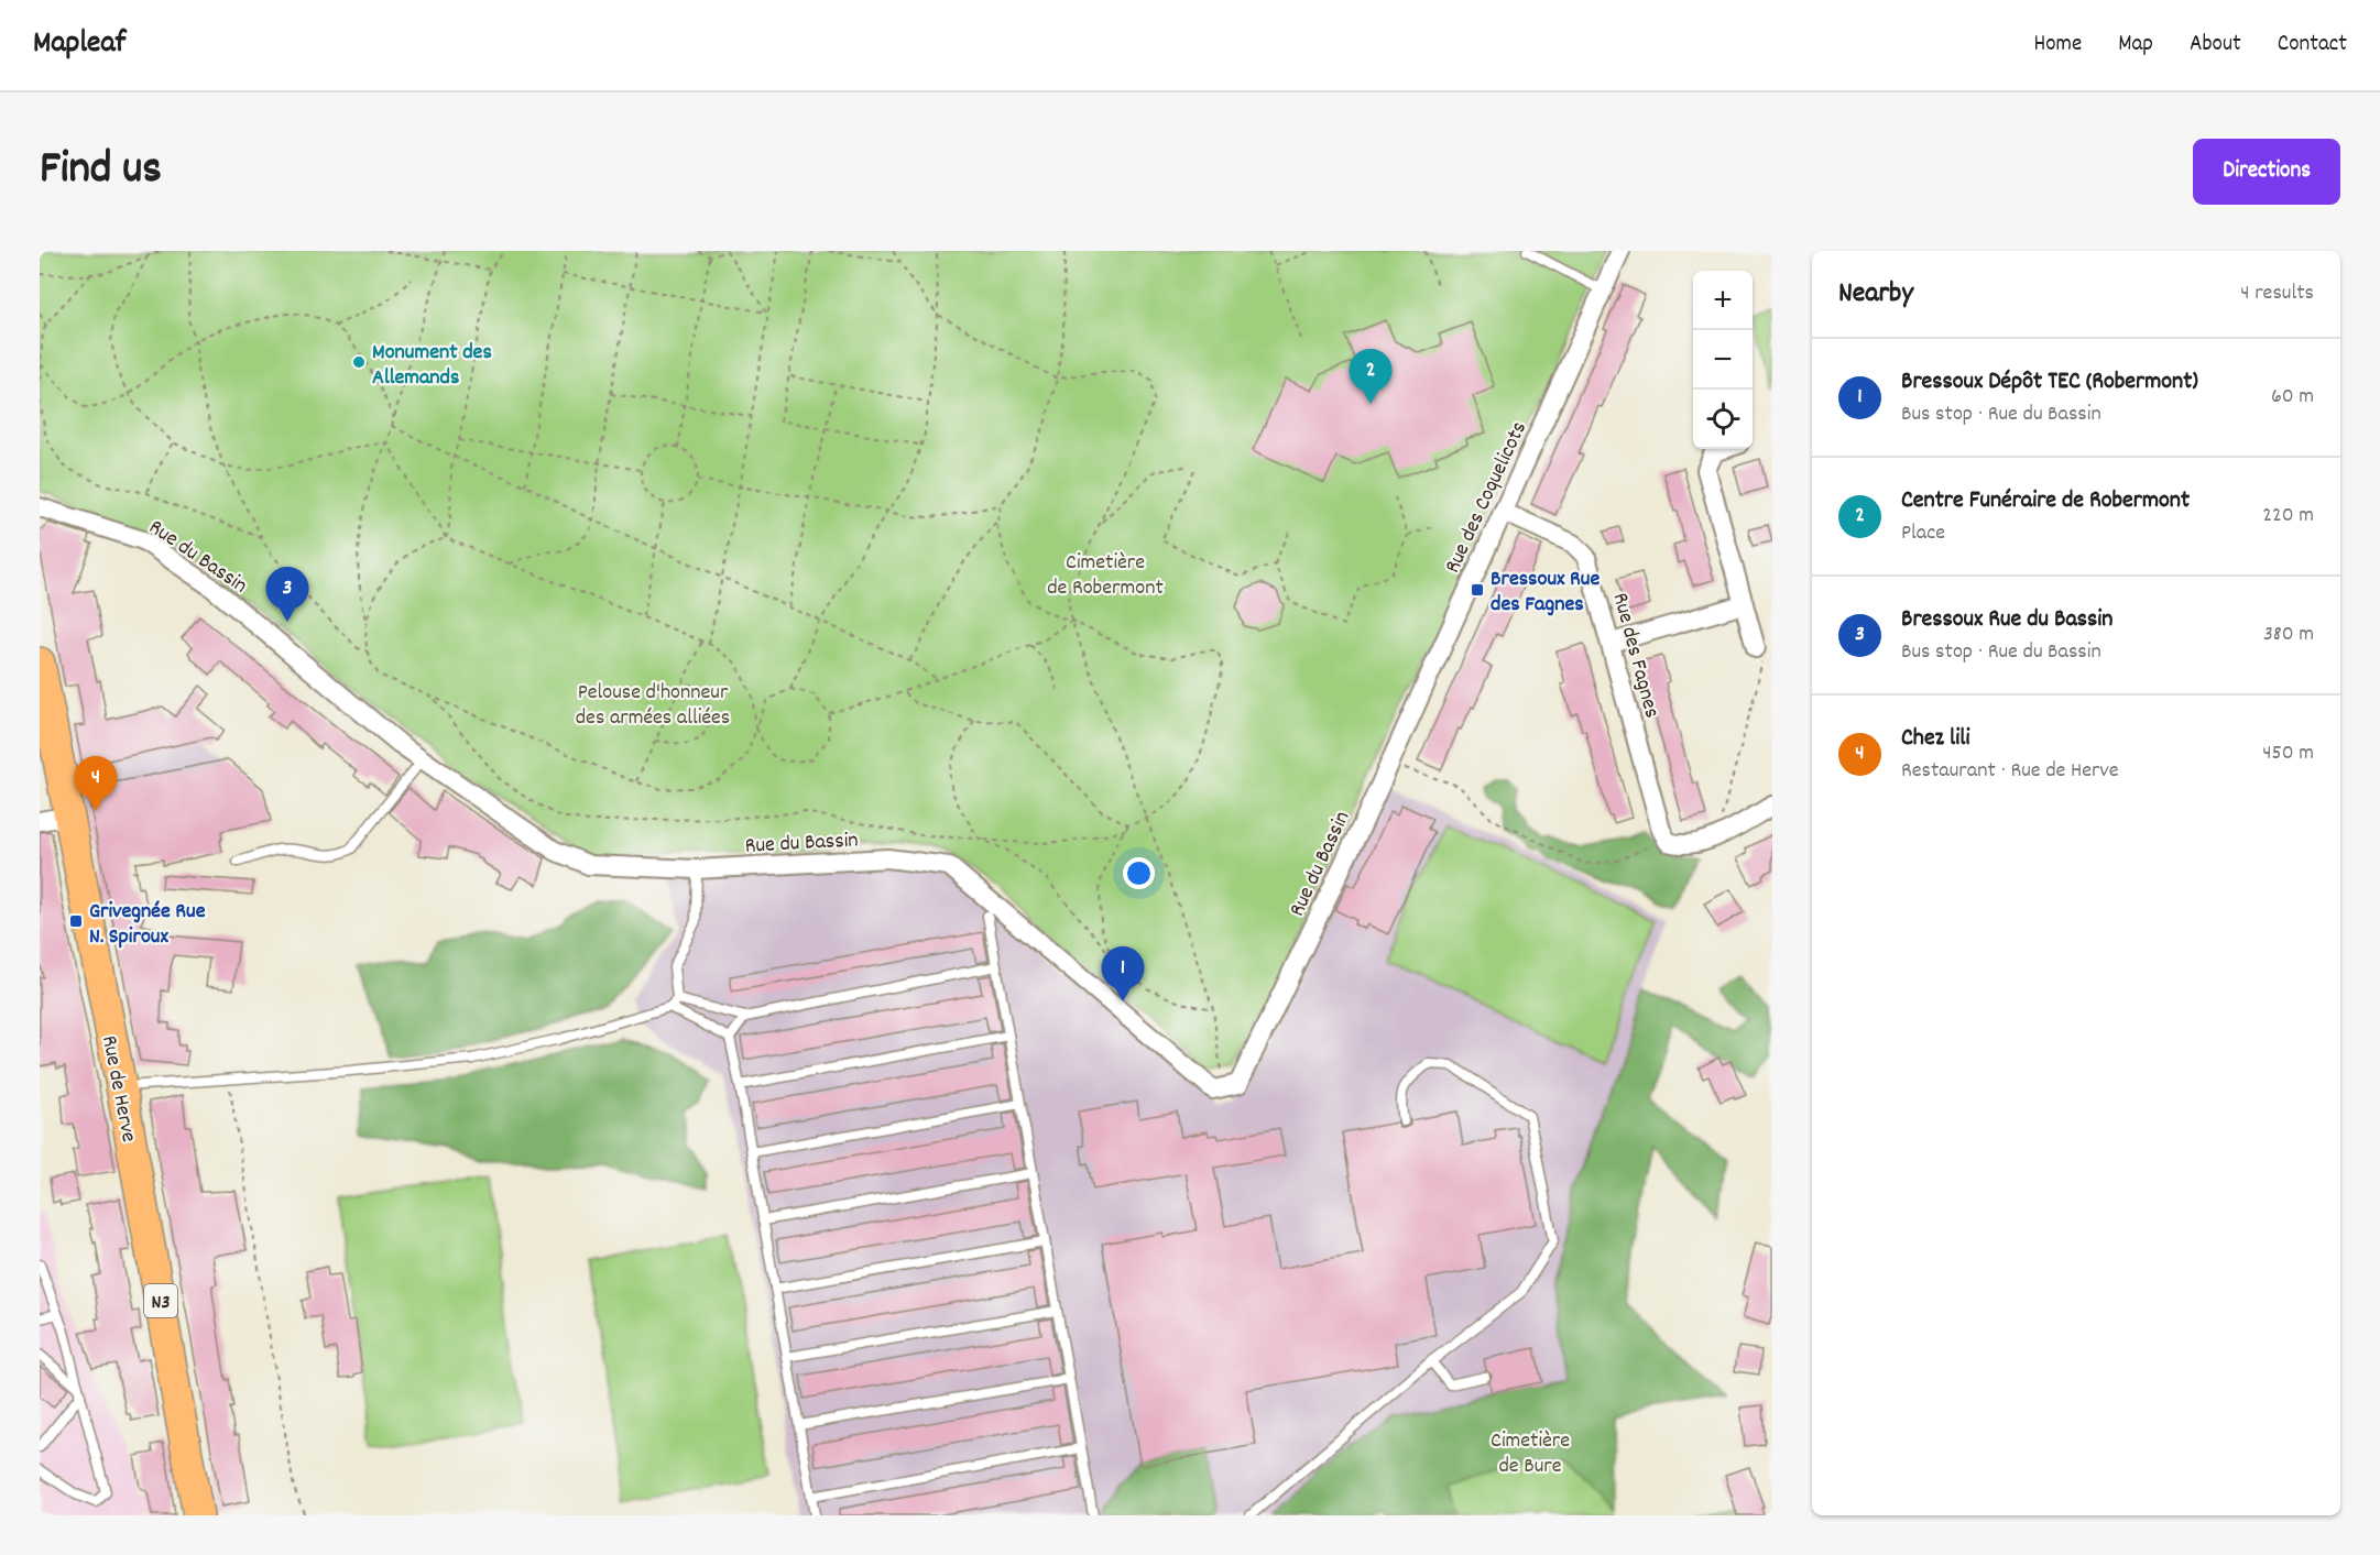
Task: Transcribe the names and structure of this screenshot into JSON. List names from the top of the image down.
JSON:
{
  "streets": {
    "main road": ["Rue de Herve", "N3"],
    "street": ["Rue des Coquelicots", "Rue du Bassin", "Rue des Fagnes"]
  },
  "crossings": [
    ["Rue des Coquelicots", "Rue du Bassin"],
    ["Rue des Coquelicots", "Rue des Fagnes"]
  ],
  "parks": ["Cimetière de Robermont", "Pelouse d'honneur des armées alliées", "Cimetière de Bure"],
  "places": {
    "other": ["Monument des Allemands"],
    "transit": ["Bressoux Rue des Fagnes", "Grivegnée Rue N. Spiroux"]
  },
  "page": {
    "header": "Mapleaf",
    "nav": [
      "Home",
      "Map",
      "About",
      "Contact"
    ],
    "title": "Find us",
    "buttons": "Directions",
    "heading": ["Nearby", "4 results"],
    "map_buttons": ["+", "−"],
    "list": [
      {
        "mark": "1",
        "name": "Bressoux Dépôt TEC (Robermont)",
        "note": "Bus stop · Rue du Bassin",
        "value": "60 m"
      },
      {
        "mark": "2",
        "name": "Centre Funéraire de Robermont",
        "note": "Place",
        "value": "220 m"
      },
      {
        "mark": "3",
        "name": "Bressoux Rue du Bassin",
        "note": "Bus stop · Rue du Bassin",
        "value": "380 m"
      },
      {
        "mark": "4",
        "name": "Chez lili",
        "note": "Restaurant · Rue de Herve",
        "value": "450 m"
      }
    ],
    "pins": [
      "2",
      "3",
      "4",
      "1"
    ]
  }
}
